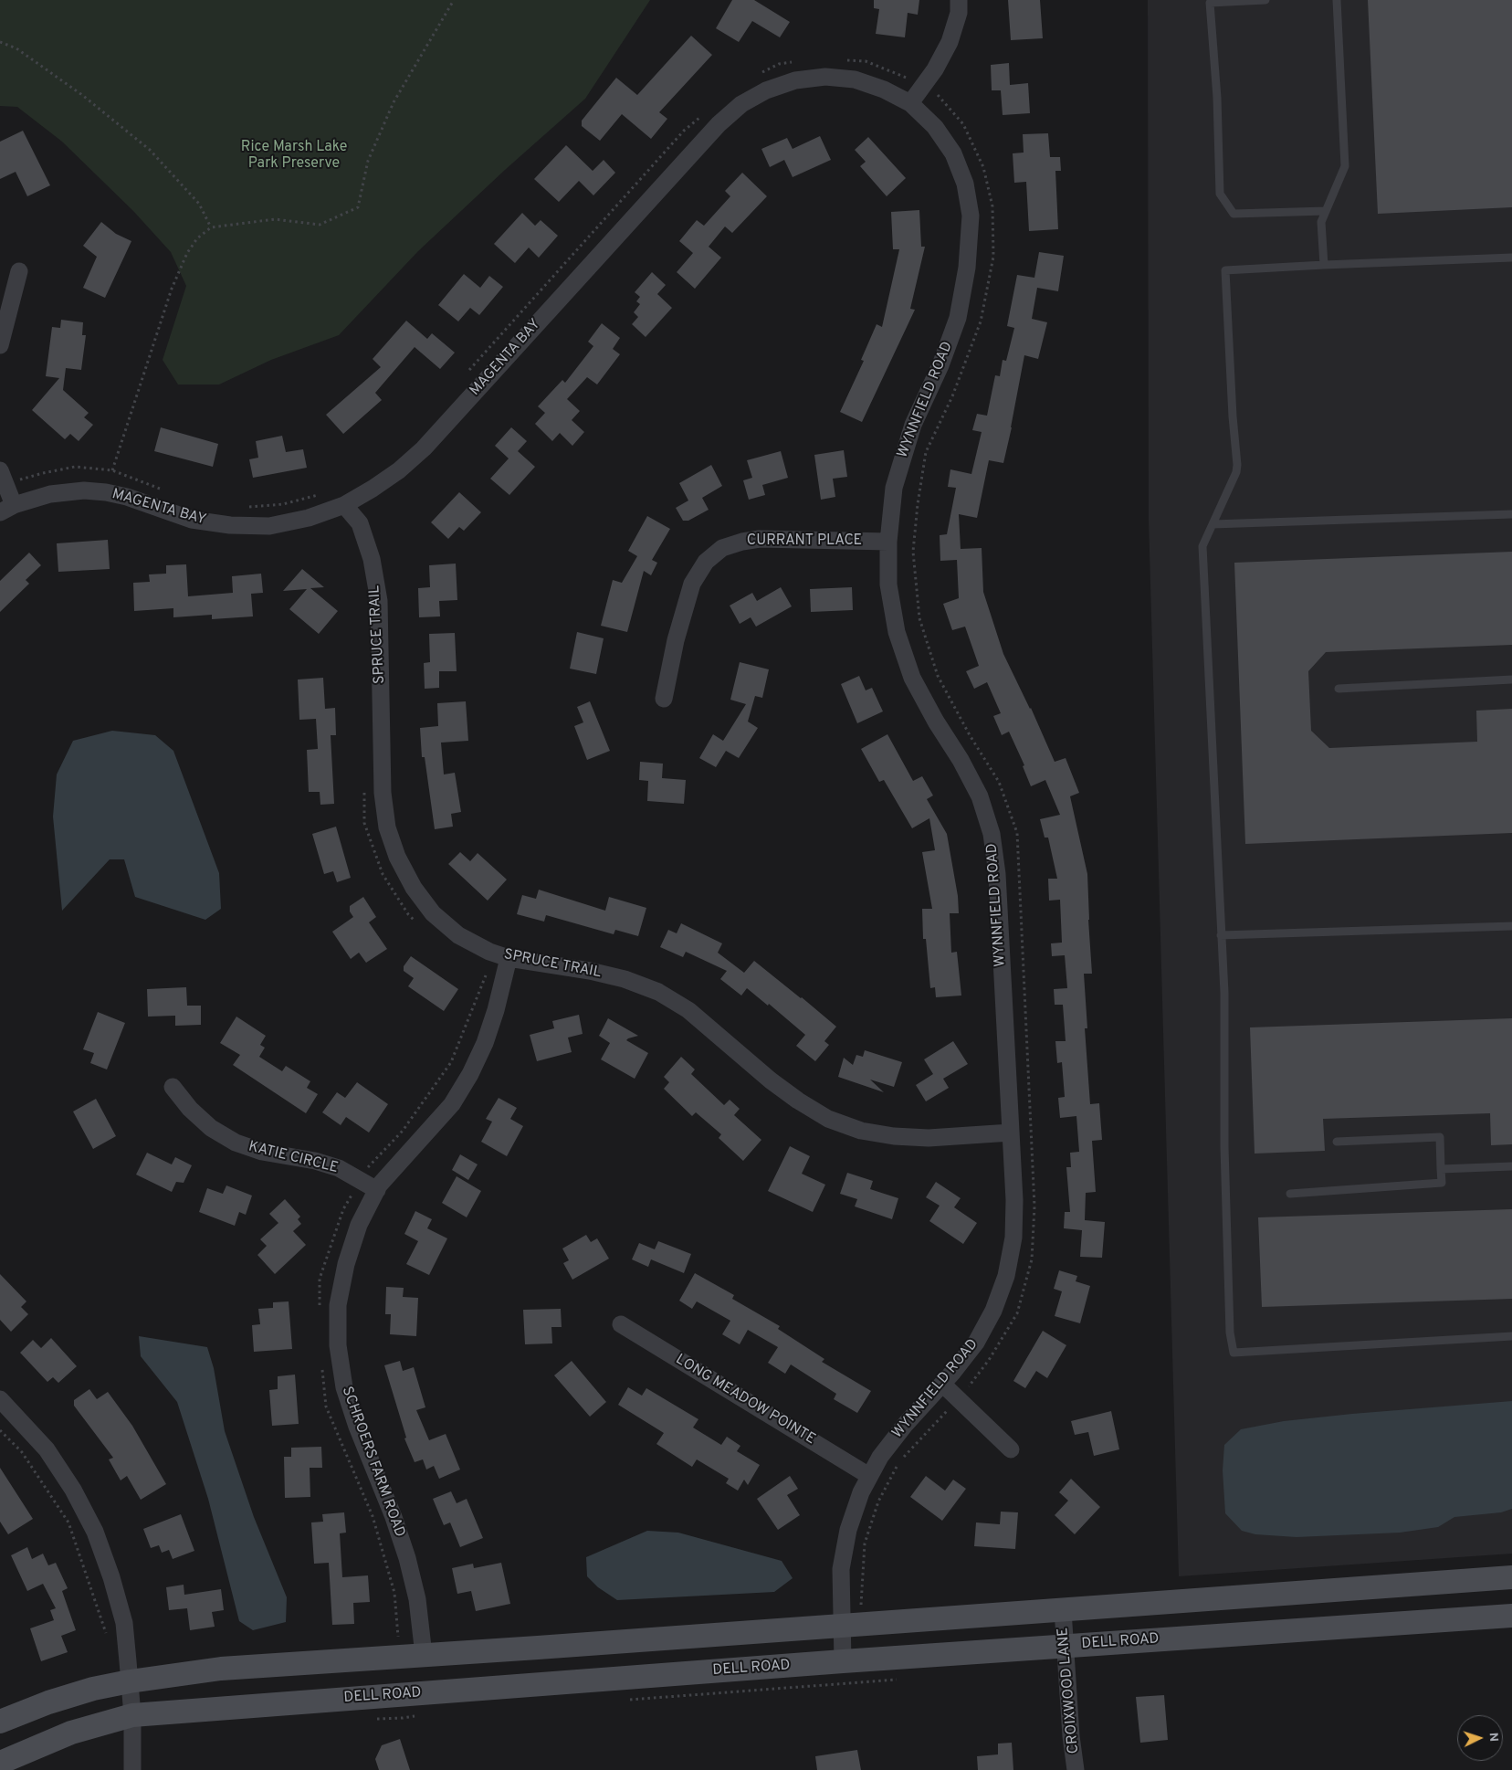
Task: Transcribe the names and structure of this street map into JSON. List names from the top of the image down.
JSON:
{
  "streets": {
    "main road": ["DELL ROAD"],
    "street": [
      "MAGENTA BAY",
      "WYNNFIELD ROAD",
      "CURRANT PLACE",
      "SPRUCE TRAIL",
      "KATIE CIRCLE",
      "LONG MEADOW POINTE",
      "SCHROERS FARM ROAD",
      "CROIXWOOD LANE"
    ]
  },
  "crossings": [
    ["MAGENTA BAY", "WYNNFIELD ROAD"],
    ["MAGENTA BAY", "SPRUCE TRAIL"],
    ["WYNNFIELD ROAD", "CURRANT PLACE"],
    ["WYNNFIELD ROAD", "SPRUCE TRAIL"],
    ["WYNNFIELD ROAD", "LONG MEADOW POINTE"],
    ["WYNNFIELD ROAD", "DELL ROAD"],
    ["SPRUCE TRAIL", "SCHROERS FARM ROAD"],
    ["KATIE CIRCLE", "SCHROERS FARM ROAD"],
    ["DELL ROAD", "CROIXWOOD LANE"]
  ],
  "parks": ["Rice Marsh Lake Park Preserve"],
  "north": "right"
}
